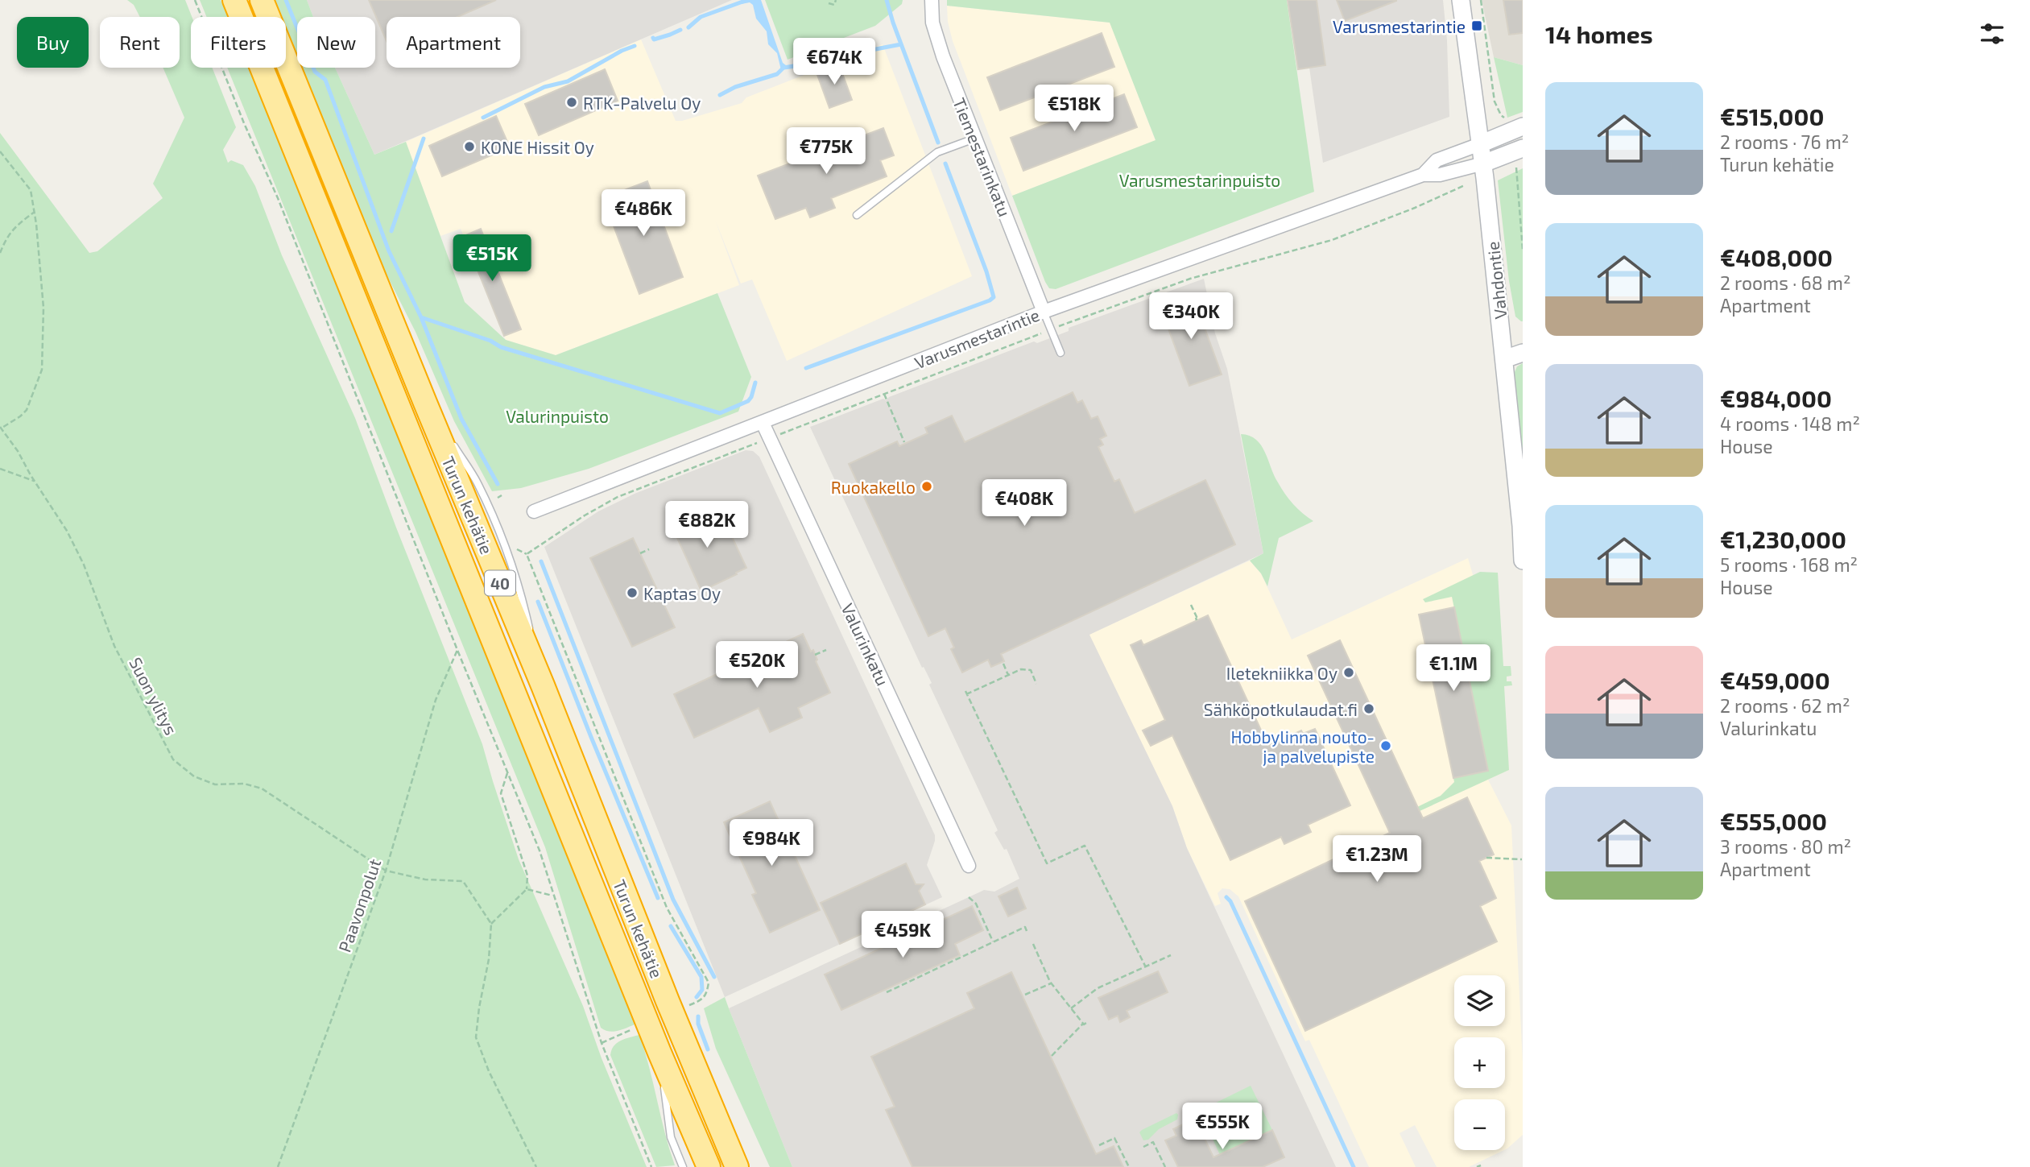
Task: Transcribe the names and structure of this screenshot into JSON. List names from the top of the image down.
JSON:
{
  "streets": {
    "highway": ["Turun kehätie", "40"],
    "street": [
      "Tiemestarinkatu",
      "Vahdontie",
      "Varusmestarintie",
      "Valurinkatu"
    ],
    "path": ["Suon ylitys", "Paavonpolut"]
  },
  "crossings": [
    ["Tiemestarinkatu", "Varusmestarintie"],
    ["Vahdontie", "Varusmestarintie"],
    ["Varusmestarintie", "Valurinkatu"],
    ["Suon ylitys", "Paavonpolut"]
  ],
  "parks": ["Varusmestarinpuisto", "Valurinpuisto"],
  "places": {
    "transit": ["Varusmestarintie"],
    "other": [
      "RTK-Palvelu Oy",
      "KONE Hissit Oy",
      "Ruokakello",
      "Kaptas Oy",
      "Iletekniikka Oy",
      "Sähköpotkulaudat.fi",
      "Hobbylinna nouto- ja palvelupiste"
    ]
  },
  "page": {
    "heading": "14 homes",
    "chip": [
      "Buy",
      "Rent",
      "Filters",
      "New",
      "Apartment"
    ],
    "price": [
      "€674K",
      "€518K",
      "€775K",
      "€486K",
      "€515K",
      "€340K",
      "€408K",
      "€882K",
      "€520K",
      "€1.1M",
      "€984K",
      "€1.23M",
      "€459K",
      "€555K"
    ],
    "list": [
      {
        "name": "€515,000",
        "note": "2 rooms · 76 m² · Turun kehätie"
      },
      {
        "name": "€408,000",
        "note": "2 rooms · 68 m² · Apartment"
      },
      {
        "name": "€984,000",
        "note": "4 rooms · 148 m² · House"
      },
      {
        "name": "€1,230,000",
        "note": "5 rooms · 168 m² · House"
      },
      {
        "name": "€459,000",
        "note": "2 rooms · 62 m² · Valurinkatu"
      },
      {
        "name": "€555,000",
        "note": "3 rooms · 80 m² · Apartment"
      }
    ],
    "map_buttons": ["+", "−"]
  }
}
